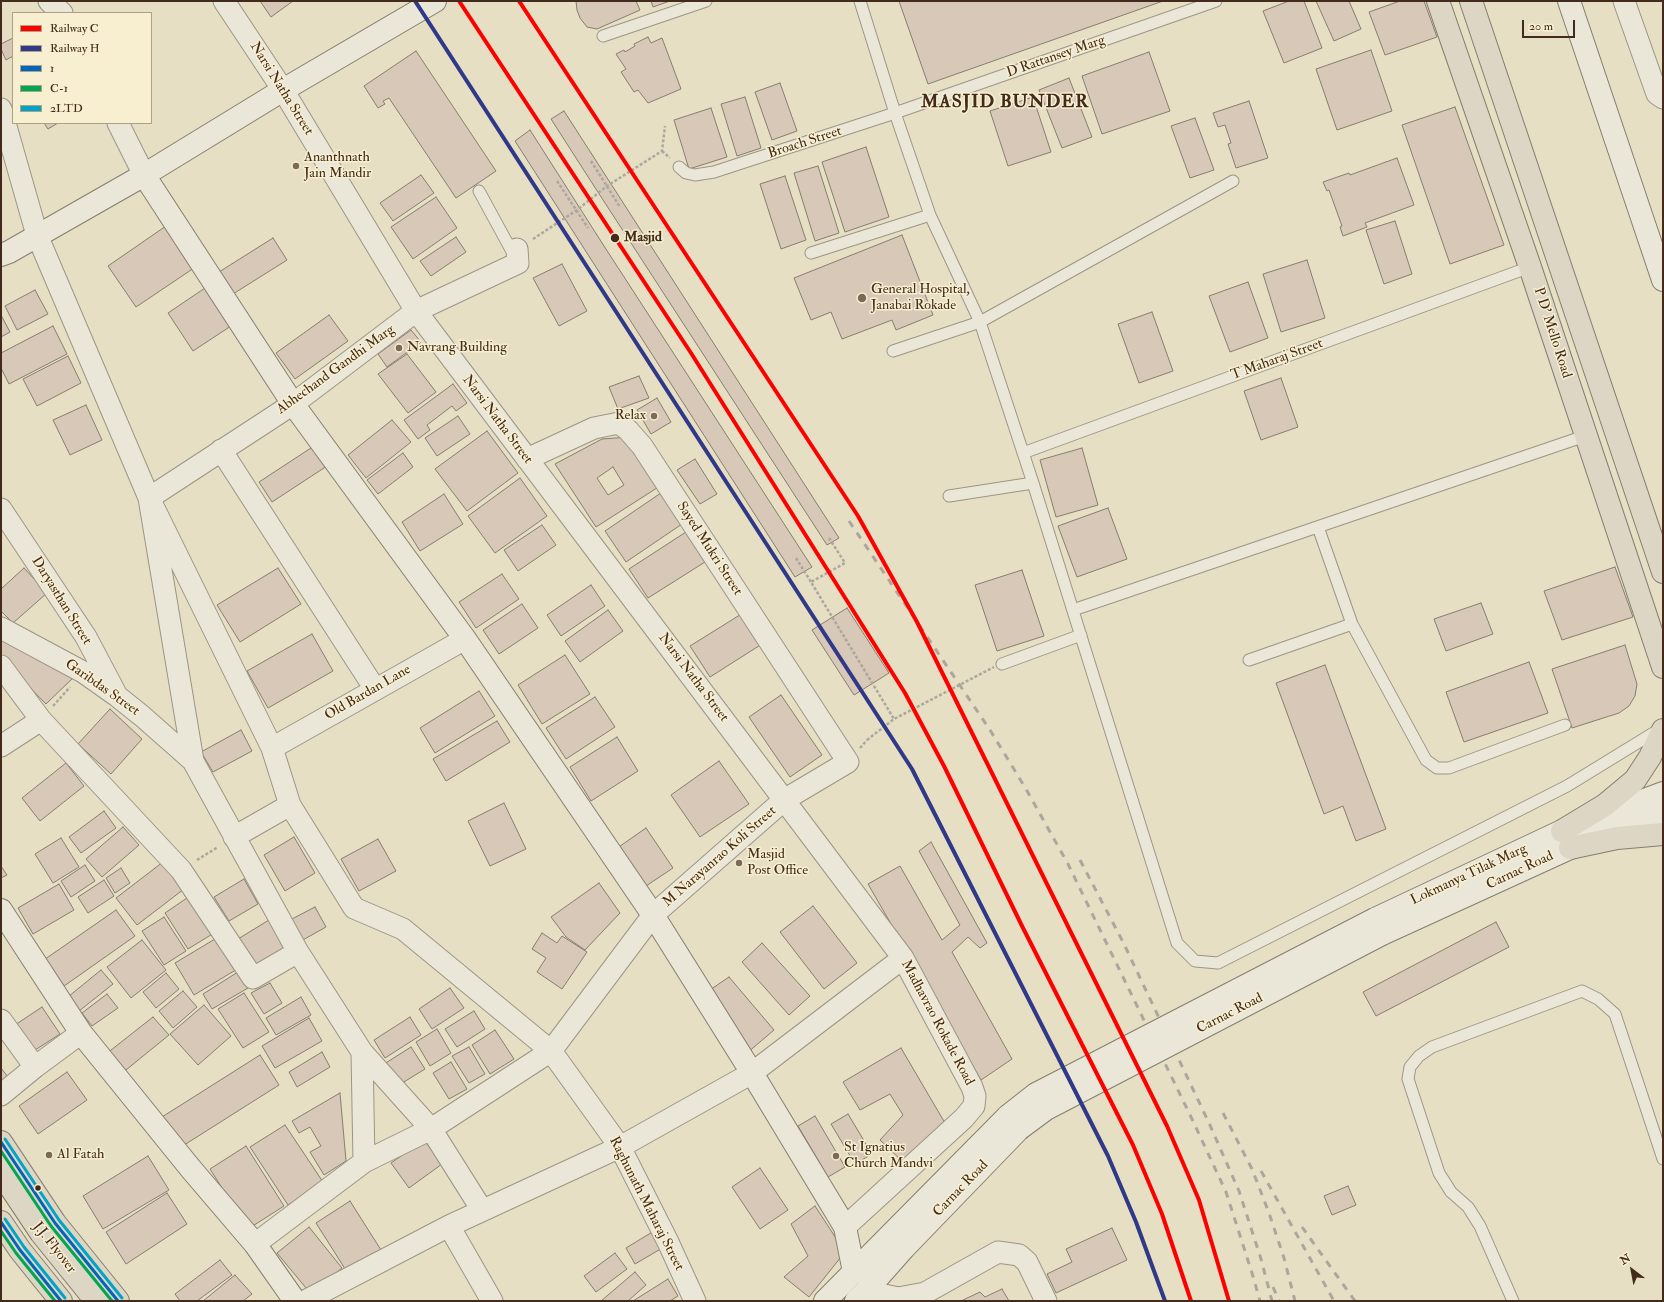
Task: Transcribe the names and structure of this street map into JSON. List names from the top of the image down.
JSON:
{
  "streets": {
    "main road": ["P D' Mello Road", "J.J. Flyover"],
    "street": [
      "Narsi Natha Street",
      "Abhechand Gandhi Marg",
      "Sayed Mukri Street",
      "Daryasthan Street",
      "Garibdas Street",
      "Old Bardan Lane",
      "M Narayanrao Koli Street",
      "Carnac Road",
      "Madhavrao Rokade Road",
      "Raghunath Maharaj Street"
    ],
    "lane": ["D Rattansey Marg", "Broach Street", "T Maharaj Street"]
  },
  "crossings": [
    ["D Rattansey Marg", "Broach Street"],
    ["Narsi Natha Street", "Abhechand Gandhi Marg"],
    ["Narsi Natha Street", "Sayed Mukri Street"],
    ["Narsi Natha Street", "M Narayanrao Koli Street"],
    ["Narsi Natha Street", "Madhavrao Rokade Road"],
    ["P D' Mello Road", "T Maharaj Street"],
    ["Abhechand Gandhi Marg", "Raghunath Maharaj Street"],
    ["Sayed Mukri Street", "M Narayanrao Koli Street"],
    ["Daryasthan Street", "Garibdas Street"],
    ["Old Bardan Lane", "Raghunath Maharaj Street"],
    ["M Narayanrao Koli Street", "Madhavrao Rokade Road"],
    ["M Narayanrao Koli Street", "Raghunath Maharaj Street"]
  ],
  "districts": ["MASJID BUNDER"],
  "places": [
    "Ananthnath Jain Mandir",
    "Masjid",
    "General Hospital, Janabai Rokade",
    "Navrang Building",
    "Relax",
    "Masjid Post Office",
    "Al Fatah",
    "St Ignatius Church Mandvi"
  ],
  "lines": [
    "rail line C",
    "rail line H",
    "transit line 2LTD",
    "transit line 1",
    "transit line C-1"
  ],
  "legend": [
    "Railway C",
    "Railway H",
    "1",
    "C-1",
    "2LTD"
  ],
  "scale_bar": "20 m",
  "north": "top left"
}
